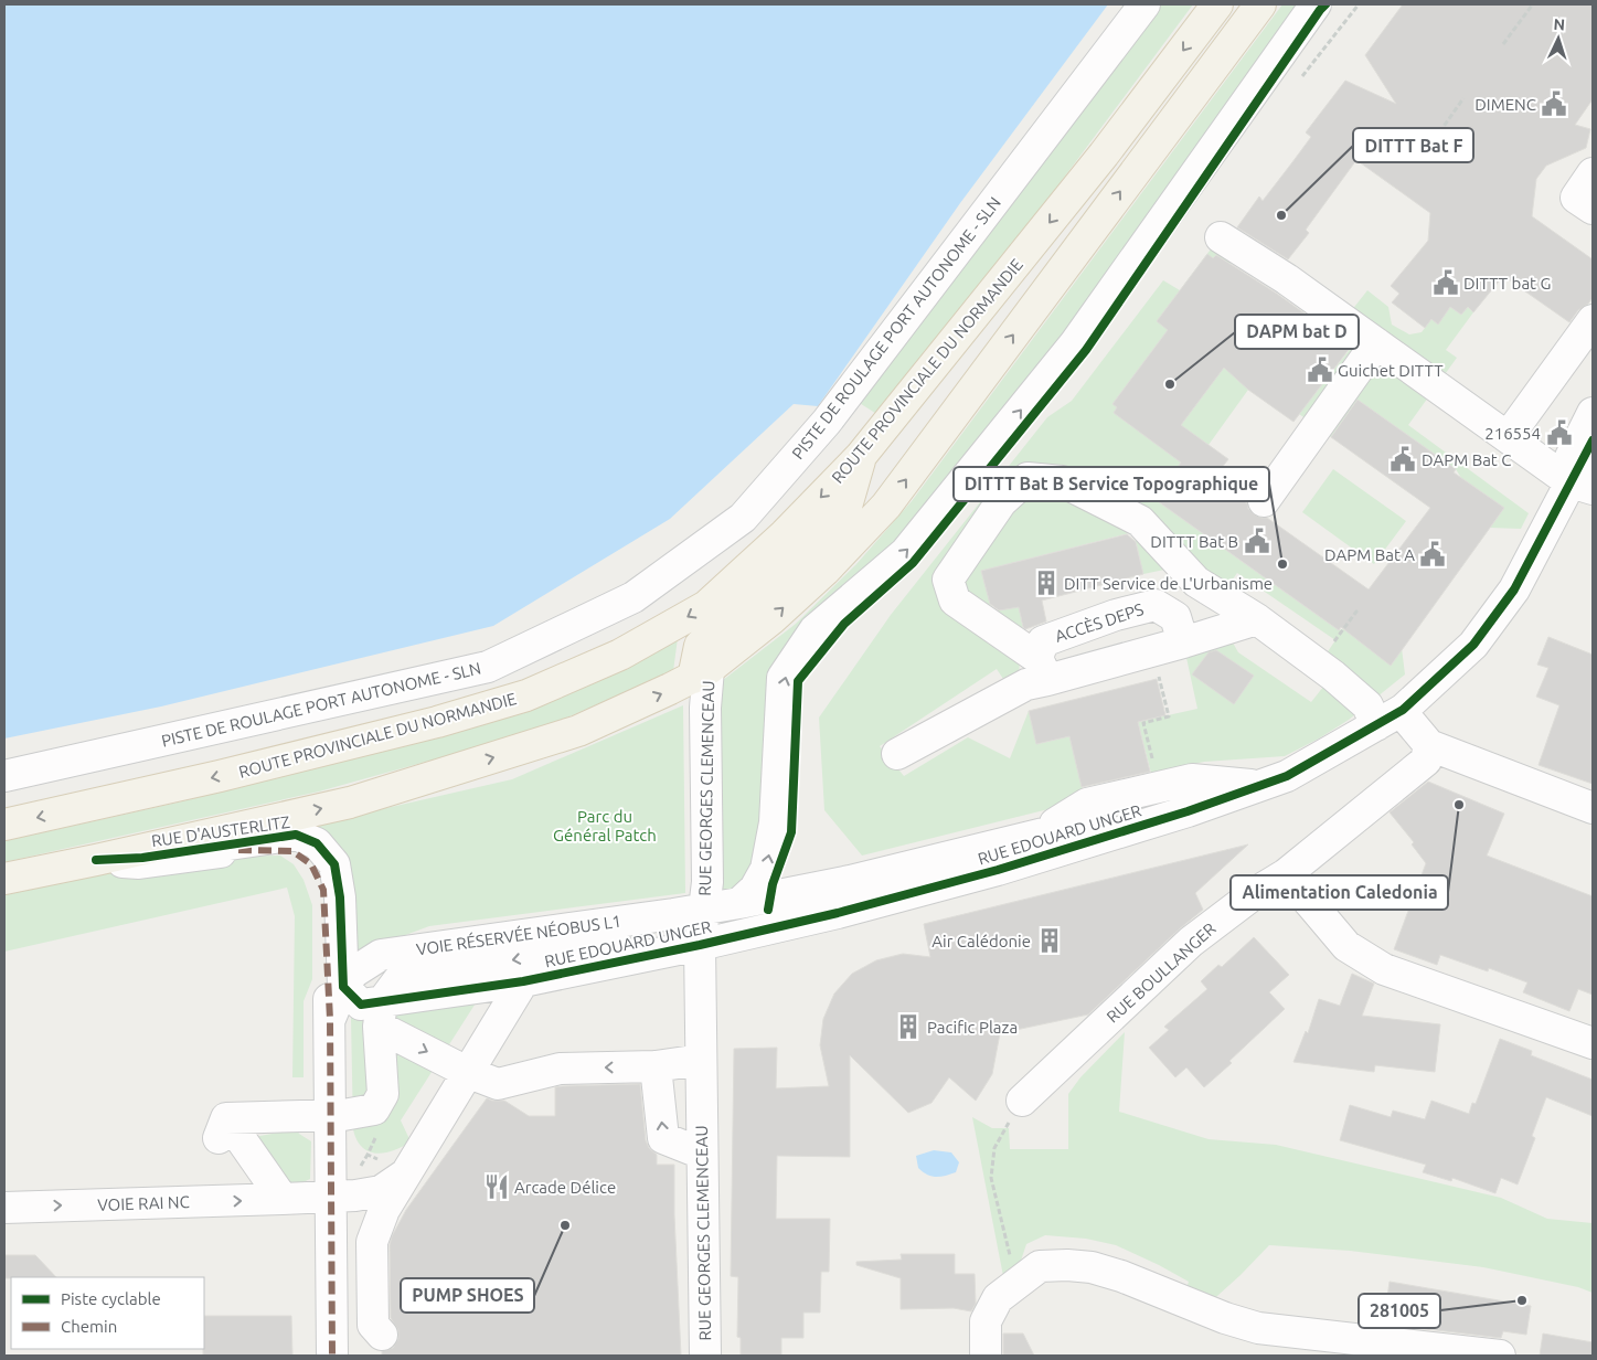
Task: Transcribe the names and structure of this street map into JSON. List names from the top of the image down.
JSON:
{
  "streets": {
    "main road": ["ROUTE PROVINCIALE DU NORMANDIE"],
    "street": [
      "PISTE DE ROULAGE PORT AUTONOME - SLN",
      "ACCÈS DEPS",
      "RUE GEORGES CLEMENCEAU",
      "RUE D'AUSTERLITZ",
      "RUE EDOUARD UNGER",
      "VOIE RÉSERVÉE NÉOBUS L1",
      "RUE BOULLANGER",
      "VOIE RAI NC"
    ]
  },
  "crossings": [
    ["RUE GEORGES CLEMENCEAU", "RUE EDOUARD UNGER"],
    ["RUE GEORGES CLEMENCEAU", "VOIE RÉSERVÉE NÉOBUS L1"],
    ["RUE D'AUSTERLITZ", "VOIE RÉSERVÉE NÉOBUS L1"],
    ["RUE D'AUSTERLITZ", "VOIE RAI NC"],
    ["RUE EDOUARD UNGER", "VOIE RÉSERVÉE NÉOBUS L1"]
  ],
  "one_way": ["VOIE RAI NC"],
  "parks": ["Parc du Général Patch"],
  "places": {
    "public building": [
      "DIMENC",
      "DITTT bat G",
      "Guichet DITTT",
      "216554",
      "DAPM Bat C",
      "DITTT Bat B",
      "DAPM Bat A"
    ],
    "other": [
      "DITTT Bat F",
      "DAPM bat D",
      "DITTT Bat B Service Topographique",
      "Alimentation Caledonia",
      "PUMP SHOES",
      "281005"
    ],
    "building": ["DITT Service de L'Urbanisme", "Air Calédonie", "Pacific Plaza"],
    "restaurant": ["Arcade Délice"]
  },
  "legend": ["Piste cyclable", "Chemin"],
  "north": "top"
}
